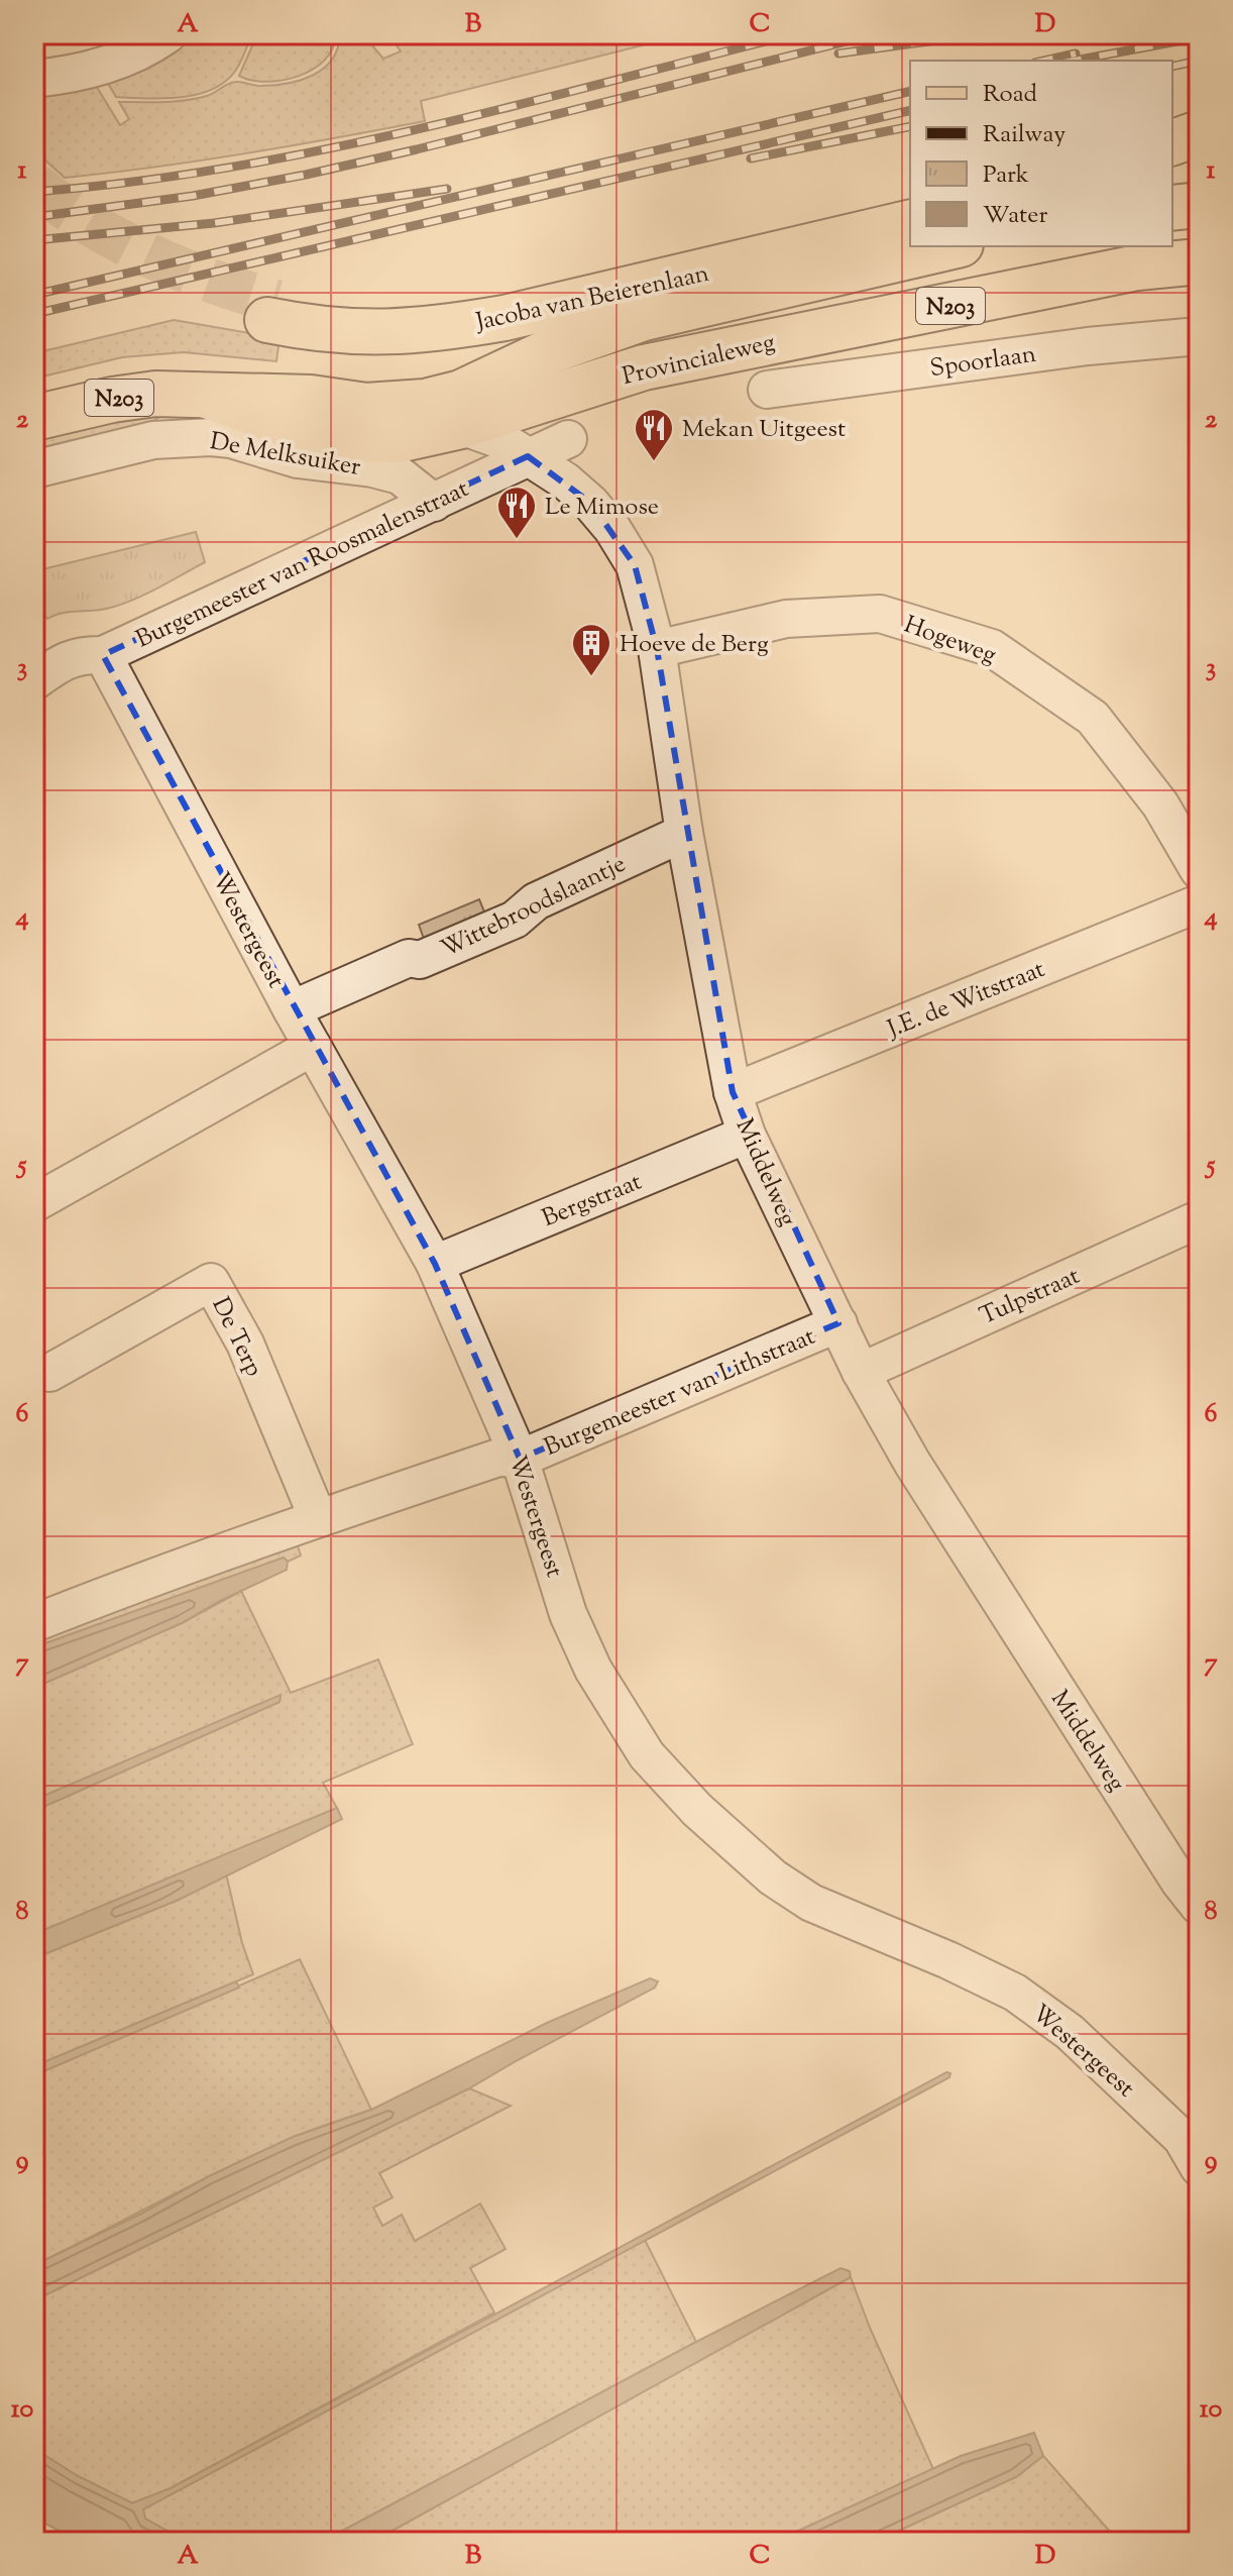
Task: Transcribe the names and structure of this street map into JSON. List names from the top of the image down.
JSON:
{
  "streets": {
    "main road": ["Jacoba van Beierenlaan", "N203", "Provincialeweg"],
    "street": [
      "Spoorlaan",
      "De Melksuiker",
      "Burgemeester van Roosmalenstraat",
      "Hogeweg",
      "Wittebroodslaantje",
      "Westergeest",
      "J.E. de Witstraat",
      "Middelweg",
      "Bergstraat",
      "Tulpstraat",
      "De Terp",
      "Burgemeester van Lithstraat"
    ]
  },
  "crossings": [
    ["Provincialeweg", "Middelweg"],
    ["De Melksuiker", "Burgemeester van Roosmalenstraat"],
    ["Burgemeester van Roosmalenstraat", "Westergeest"],
    ["Burgemeester van Roosmalenstraat", "Middelweg"],
    ["Hogeweg", "Middelweg"],
    ["Wittebroodslaantje", "Westergeest"],
    ["Wittebroodslaantje", "Middelweg"],
    ["Westergeest", "Bergstraat"],
    ["Westergeest", "Burgemeester van Lithstraat"],
    ["J.E. de Witstraat", "Middelweg"],
    ["Middelweg", "Bergstraat"],
    ["Middelweg", "Tulpstraat"],
    ["Middelweg", "Burgemeester van Lithstraat"]
  ],
  "places": {
    "restaurant": ["Mekan Uitgeest", "Le Mimose"],
    "building": ["Hoeve de Berg"]
  },
  "legend": [
    "Road",
    "Railway",
    "Park",
    "Water"
  ],
  "grid": {
    "columns": [
      "A",
      "B",
      "C",
      "D"
    ],
    "rows": [
      "1",
      "2",
      "3",
      "4",
      "5",
      "6",
      "7",
      "8",
      "9",
      "10"
    ]
  }
}
